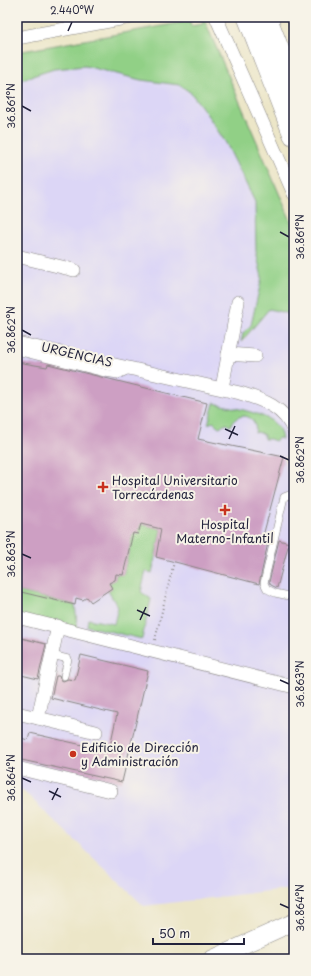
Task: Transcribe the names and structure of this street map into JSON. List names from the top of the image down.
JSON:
{
  "streets": {
    "lane": ["URGENCIAS"]
  },
  "places": {
    "health": ["Hospital Universitario Torrecárdenas", "Hospital Materno-Infantil"],
    "other": ["Edificio de Dirección y Administración"]
  },
  "scale_bar": "50 m",
  "coordinates": [
    "2.440°W",
    "36.861°N",
    "36.862°N",
    "36.863°N",
    "36.864°N"
  ]
}
